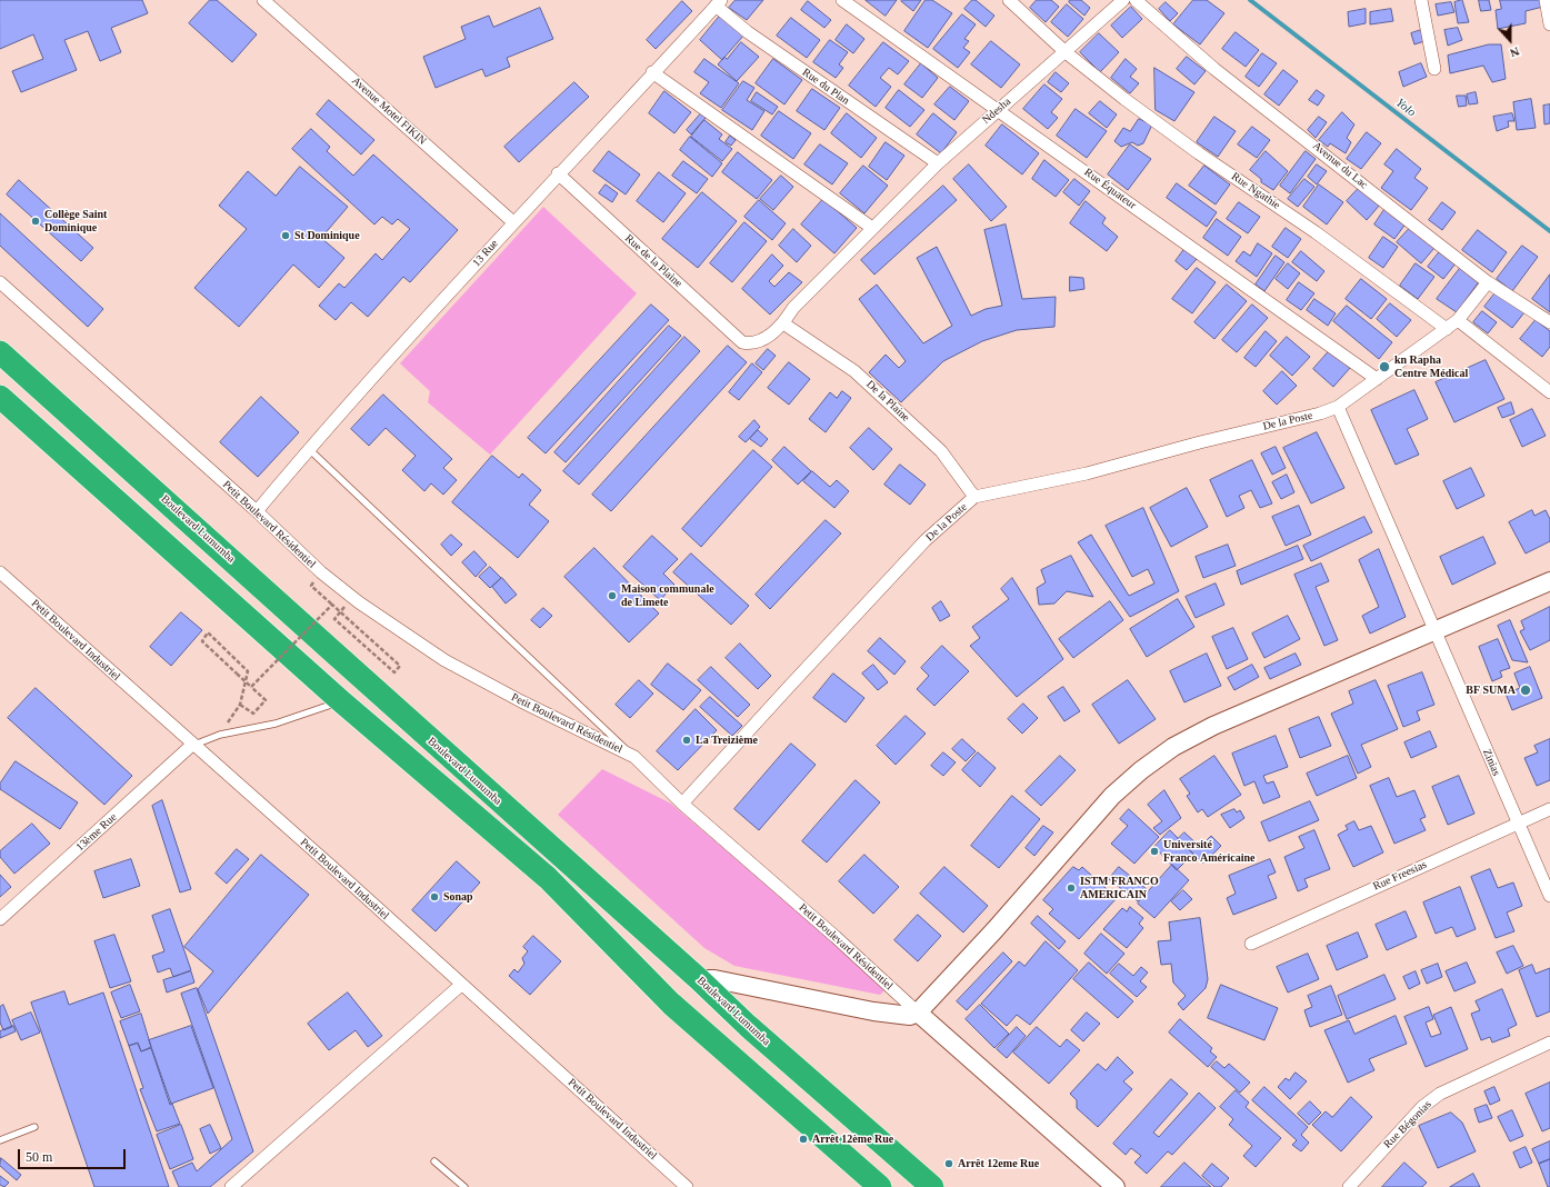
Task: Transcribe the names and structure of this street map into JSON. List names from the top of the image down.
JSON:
{
  "streets": {
    "highway": ["Boulevard Lumumba"],
    "street": [
      "Rue du Plan",
      "Avenue Motel FIKIN",
      "Ndesha",
      "Avenue du Lac",
      "Rue Équateur",
      "Rue Ngathie",
      "13 Rue",
      "Rue de la Plaine",
      "De la Plaine",
      "De la Poste",
      "Petit Boulevard Résidentiel",
      "Petit Boulevard Industriel",
      "Zinias",
      "13ème Rue",
      "Rue Freesias",
      "Rue Bégonias"
    ]
  },
  "crossings": [
    ["Rue du Plan", "Ndesha"],
    ["Rue du Plan", "13 Rue"],
    ["Avenue Motel FIKIN", "13 Rue"],
    ["Ndesha", "Rue Équateur"],
    ["Ndesha", "Rue Ngathie"],
    ["Ndesha", "Rue de la Plaine"],
    ["Ndesha", "De la Plaine"],
    ["Avenue du Lac", "De la Poste"],
    ["Rue Équateur", "De la Poste"],
    ["Rue Ngathie", "De la Poste"],
    ["13 Rue", "Rue de la Plaine"],
    ["13 Rue", "Petit Boulevard Résidentiel"],
    ["De la Plaine", "De la Poste"],
    ["De la Poste", "Petit Boulevard Résidentiel"],
    ["Petit Boulevard Industriel", "13ème Rue"],
    ["Zinias", "Rue Freesias"]
  ],
  "water": ["Yolo"],
  "places": [
    "Collège Saint Dominique",
    "St Dominique",
    "kn Rapha Centre Médical",
    "Maison communale de Limete",
    "BF SUMA",
    "La Treizième",
    "Université Franco Américaine",
    "ISTM FRANCO AMERICAIN",
    "Sonap",
    "Arrêt 12ème Rue",
    "Arrêt 12eme Rue"
  ],
  "scale_bar": "50 m",
  "north": "bottom"
}
